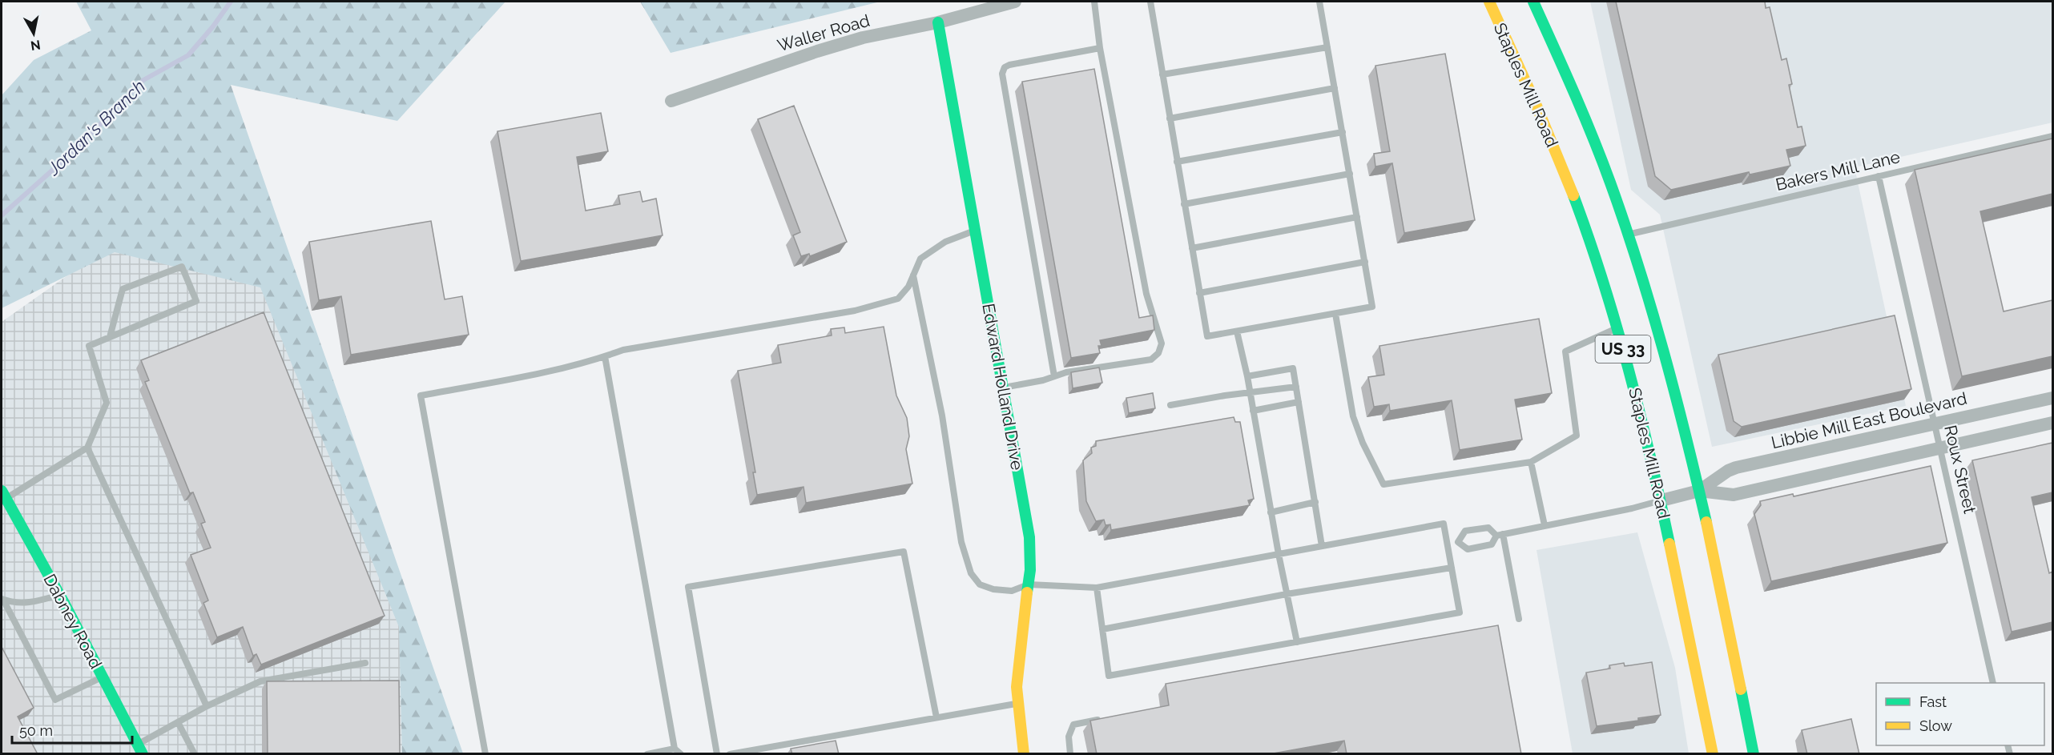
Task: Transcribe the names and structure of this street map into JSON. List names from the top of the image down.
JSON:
{
  "streets": {
    "main road": [
      "Staples Mill Road",
      "US 33",
      "Edward Holland Drive",
      "Dabney Road"
    ],
    "street": ["Waller Road", "Libbie Mill East Boulevard"],
    "lane": ["Bakers Mill Lane", "Roux Street"]
  },
  "crossings": [
    ["Waller Road", "Edward Holland Drive"],
    ["Staples Mill Road", "Libbie Mill East Boulevard"],
    ["Bakers Mill Lane", "US 33"],
    ["Bakers Mill Lane", "Roux Street"],
    ["US 33", "Libbie Mill East Boulevard"],
    ["Libbie Mill East Boulevard", "Roux Street"]
  ],
  "water": ["Jordan's Branch"],
  "legend": ["Fast", "Slow"],
  "scale_bar": "50 m",
  "north": "bottom"
}
